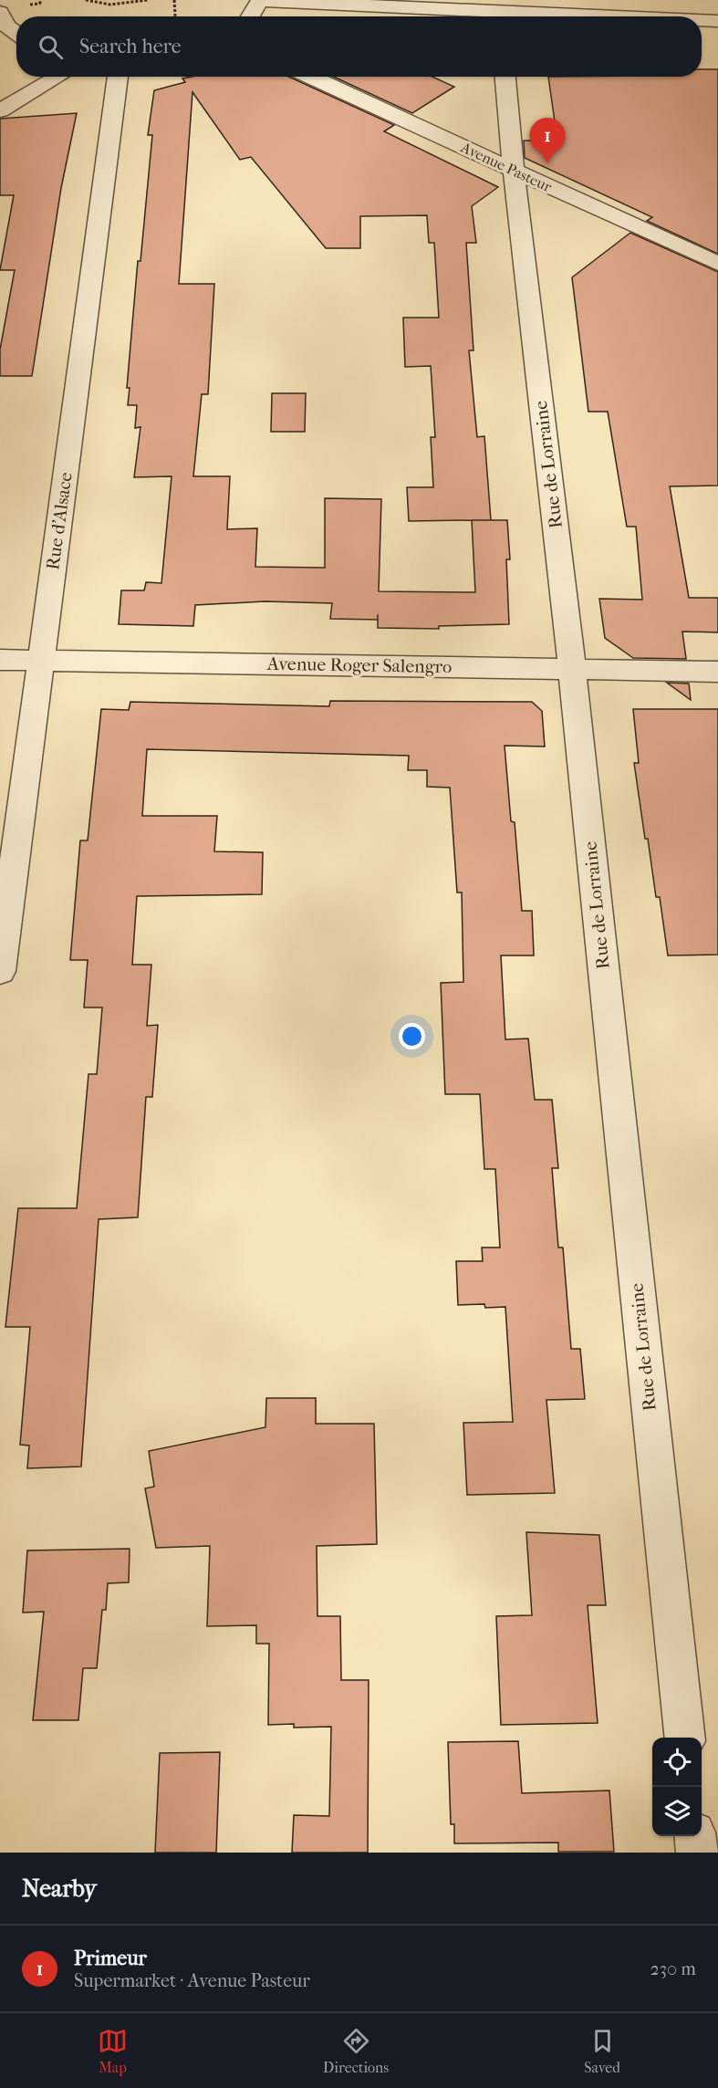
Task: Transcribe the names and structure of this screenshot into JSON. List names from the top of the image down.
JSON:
{
  "streets": {
    "street": [
      "Avenue Pasteur",
      "Rue de Lorraine",
      "Rue d'Alsace",
      "Avenue Roger Salengro"
    ]
  },
  "crossings": [
    ["Avenue Pasteur", "Rue de Lorraine"],
    ["Rue de Lorraine", "Avenue Roger Salengro"],
    ["Rue d'Alsace", "Avenue Roger Salengro"]
  ],
  "page": {
    "search": "Search here",
    "pins": "1",
    "heading": "Nearby",
    "list": [
      {
        "mark": "1",
        "name": "Primeur",
        "note": "Supermarket · Avenue Pasteur",
        "value": "230 m"
      }
    ],
    "nav": ["Map", "Directions", "Saved"]
  }
}
